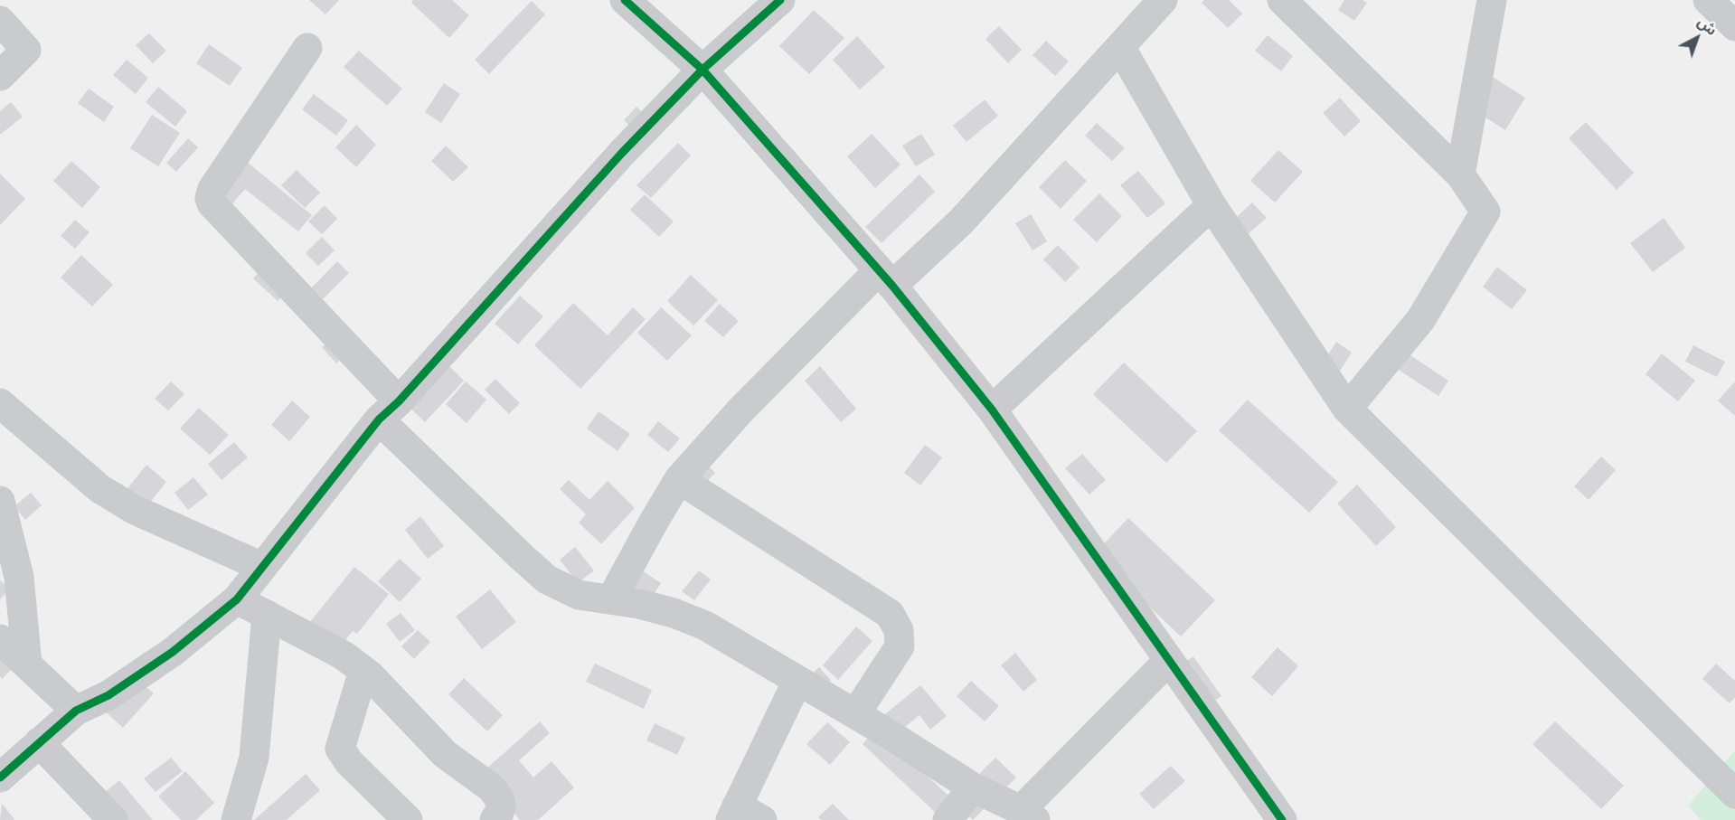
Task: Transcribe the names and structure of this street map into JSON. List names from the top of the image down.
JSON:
{
  "north": "top right"
}
